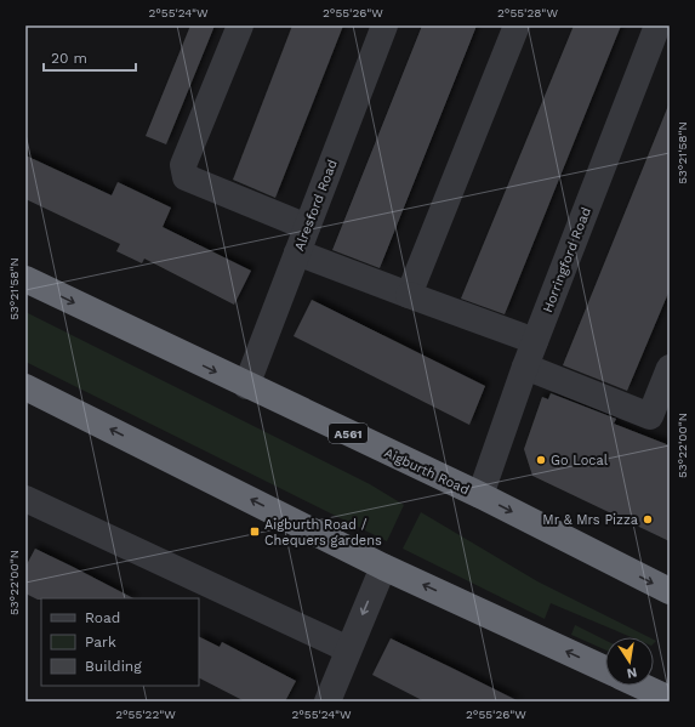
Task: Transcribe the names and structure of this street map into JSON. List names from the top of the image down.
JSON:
{
  "streets": {
    "highway": ["A561", "Aigburth Road"],
    "street": ["Alresford Road", "Horringford Road"]
  },
  "crossings": [
    ["Alresford Road", "Aigburth Road"],
    ["Horringford Road", "Aigburth Road"]
  ],
  "places": {
    "other": ["Go Local", "Mr & Mrs Pizza"],
    "transit": ["Aigburth Road / Chequers gardens"]
  },
  "legend": ["Road", "Park", "Building"],
  "scale_bar": "20 m",
  "north": "bottom",
  "coordinates": [
    "2°55'24\"W",
    "2°55'26\"W",
    "2°55'28\"W",
    "53°21'58\"N",
    "53°22'00\"N",
    "2°55'22\"W"
  ]
}
